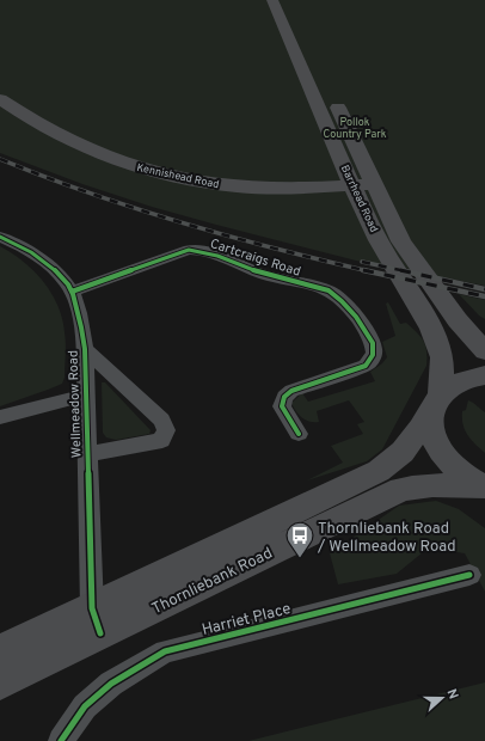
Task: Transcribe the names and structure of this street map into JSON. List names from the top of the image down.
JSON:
{
  "streets": {
    "main road": ["Kennishead Road", "Barrhead Road", "Thornliebank Road"],
    "street": ["Cartcraigs Road", "Wellmeadow Road", "Harriet Place"]
  },
  "crossings": [
    ["Kennishead Road", "Barrhead Road"],
    ["Barrhead Road", "Thornliebank Road"],
    ["Cartcraigs Road", "Wellmeadow Road"],
    ["Wellmeadow Road", "Thornliebank Road"]
  ],
  "parks": ["Pollok Country Park"],
  "places": {
    "bus stop": ["Thornliebank Road / Wellmeadow Road"]
  },
  "north": "right"
}
